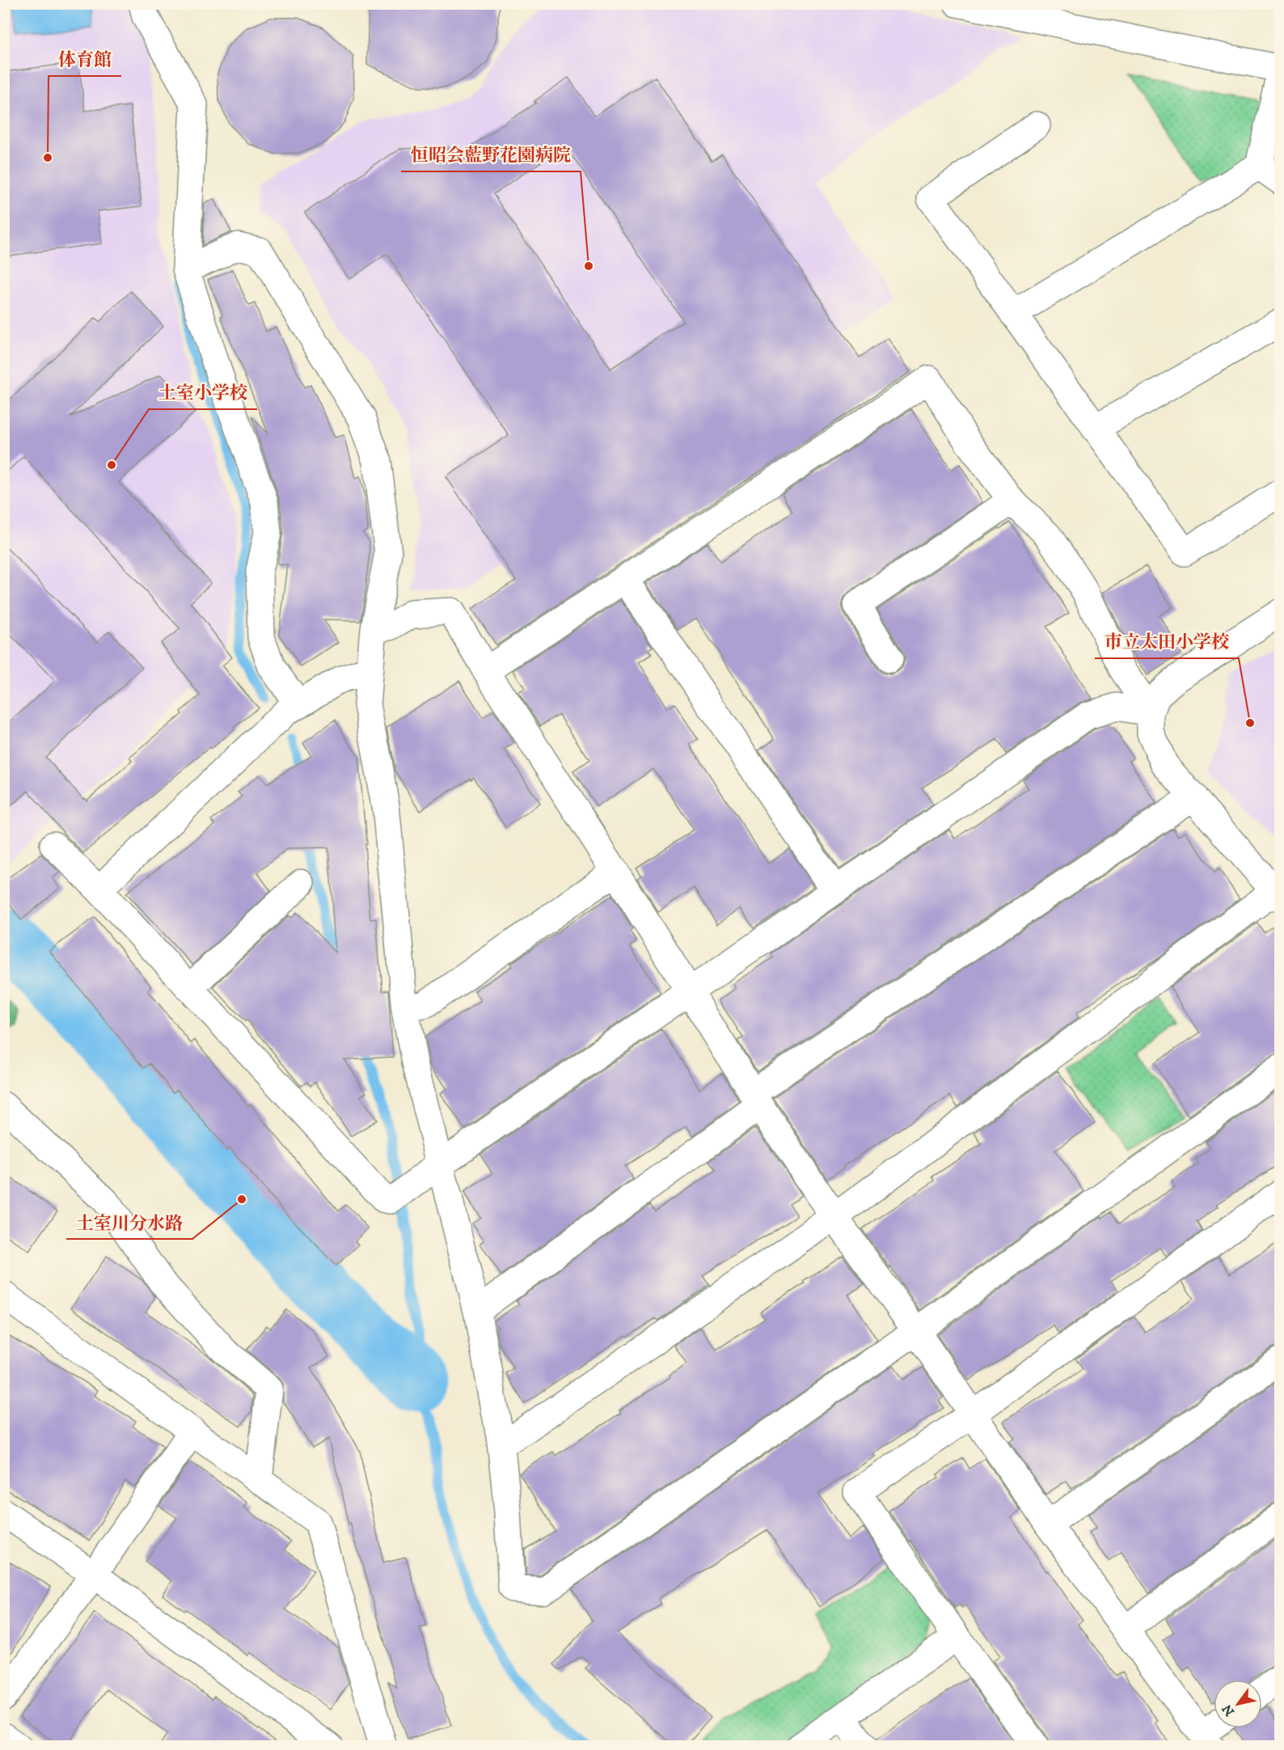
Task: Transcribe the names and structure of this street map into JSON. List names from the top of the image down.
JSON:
{
  "places": [
    "体育館",
    "恒昭会藍野花園病院",
    "土室小学校",
    "市立太田小学校",
    "土室川分水路"
  ],
  "north": "bottom left"
}
